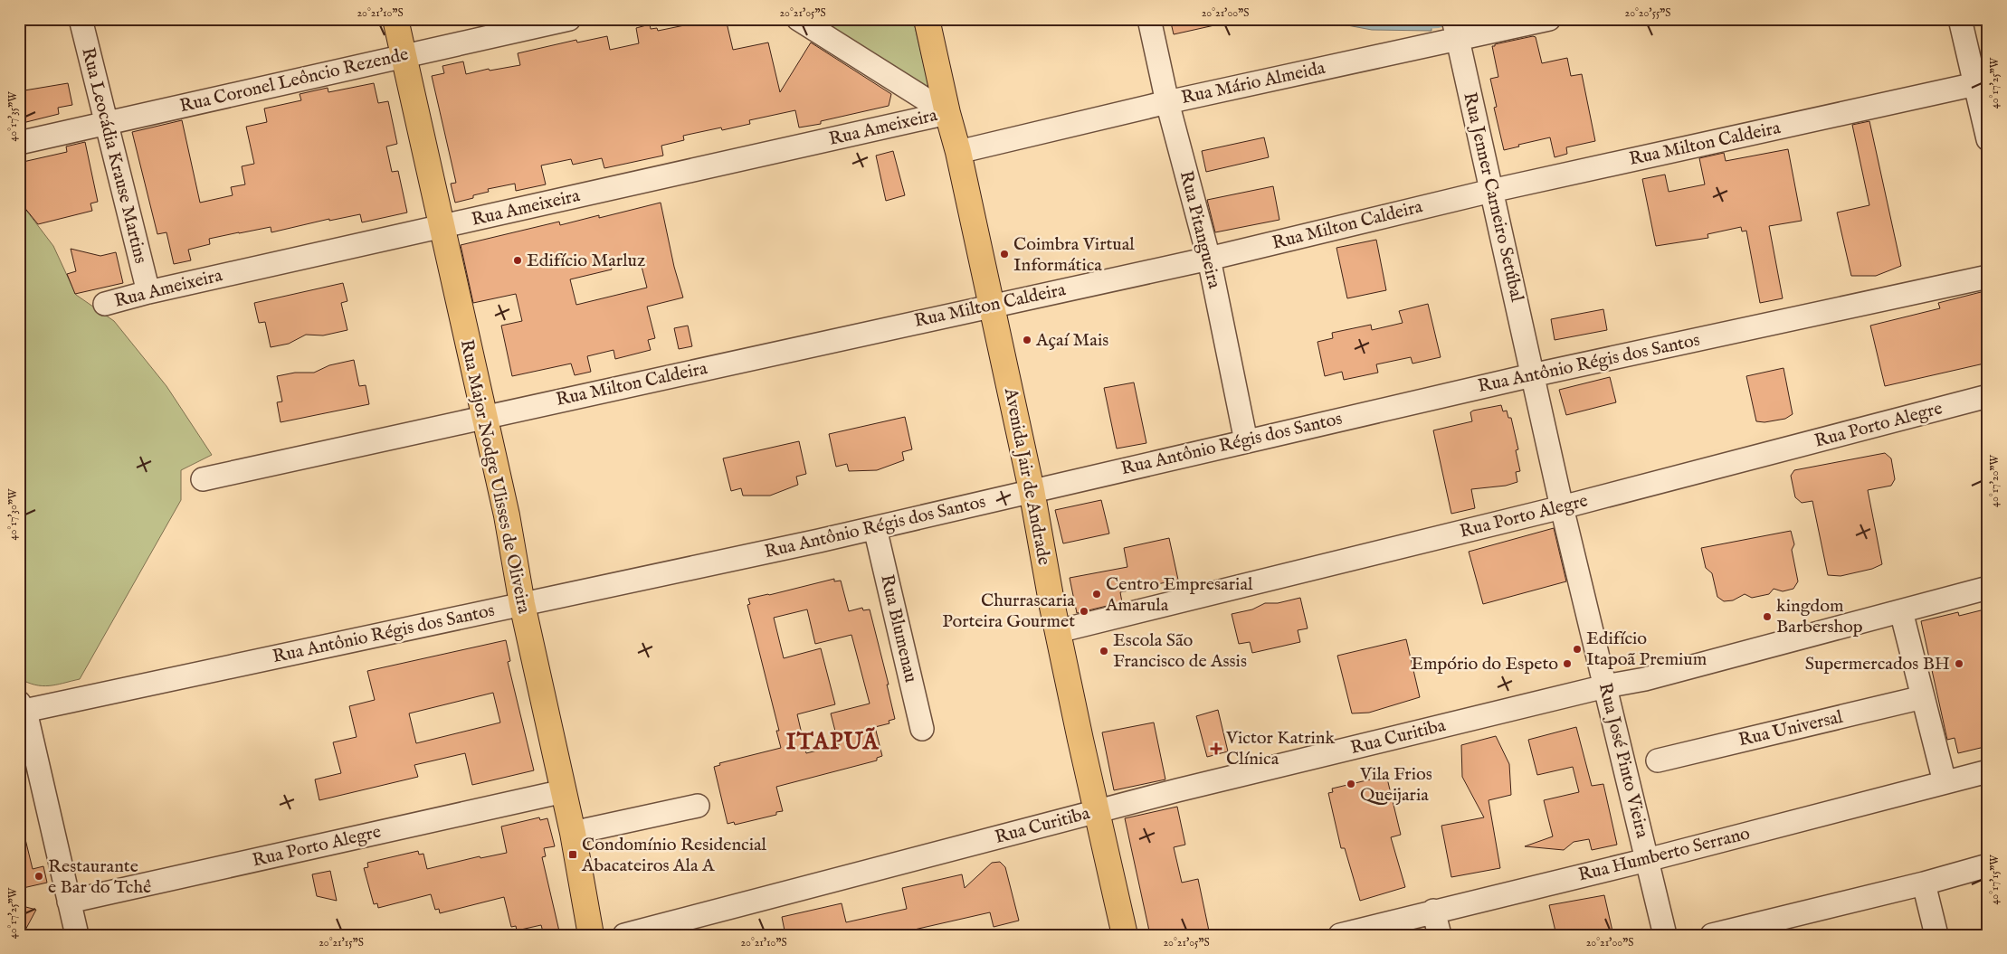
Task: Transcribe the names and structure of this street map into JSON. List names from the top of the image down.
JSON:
{
  "streets": {
    "main road": ["Rua Major Nodge Ulisses de Oliveira", "Avenida Jair de Andrade"],
    "street": [
      "Rua Coronel Leôncio Rezende",
      "Rua Mário Almeida",
      "Rua Ameixeira",
      "Rua Milton Caldeira",
      "Rua Leocádia Krause Martins",
      "Rua Jenner Carneiro Setúbal",
      "Rua Pitangueira",
      "Rua Antônio Régis dos Santos",
      "Rua Porto Alegre",
      "Rua Blumenau",
      "Rua Universal",
      "Rua Curitiba",
      "Rua José Pinto Vieira",
      "Rua Humberto Serrano"
    ]
  },
  "crossings": [
    ["Rua Coronel Leôncio Rezende", "Rua Leocádia Krause Martins"],
    ["Rua Coronel Leôncio Rezende", "Rua Major Nodge Ulisses de Oliveira"],
    ["Rua Mário Almeida", "Rua Jenner Carneiro Setúbal"],
    ["Rua Mário Almeida", "Rua Pitangueira"],
    ["Rua Mário Almeida", "Avenida Jair de Andrade"],
    ["Rua Ameixeira", "Rua Leocádia Krause Martins"],
    ["Rua Ameixeira", "Rua Major Nodge Ulisses de Oliveira"],
    ["Rua Ameixeira", "Avenida Jair de Andrade"],
    ["Rua Milton Caldeira", "Rua Jenner Carneiro Setúbal"],
    ["Rua Milton Caldeira", "Rua Pitangueira"],
    ["Rua Milton Caldeira", "Rua Major Nodge Ulisses de Oliveira"],
    ["Rua Milton Caldeira", "Avenida Jair de Andrade"],
    ["Rua Jenner Carneiro Setúbal", "Rua Antônio Régis dos Santos"],
    ["Rua Jenner Carneiro Setúbal", "Rua José Pinto Vieira"],
    ["Rua Pitangueira", "Rua Antônio Régis dos Santos"],
    ["Rua Antônio Régis dos Santos", "Rua Major Nodge Ulisses de Oliveira"],
    ["Rua Antônio Régis dos Santos", "Avenida Jair de Andrade"],
    ["Rua Antônio Régis dos Santos", "Rua Blumenau"],
    ["Rua Antônio Régis dos Santos", "Rua José Pinto Vieira"],
    ["Rua Porto Alegre", "Rua Major Nodge Ulisses de Oliveira"],
    ["Rua Porto Alegre", "Avenida Jair de Andrade"],
    ["Rua Porto Alegre", "Rua José Pinto Vieira"],
    ["Avenida Jair de Andrade", "Rua Curitiba"],
    ["Rua Curitiba", "Rua José Pinto Vieira"],
    ["Rua José Pinto Vieira", "Rua Humberto Serrano"]
  ],
  "districts": ["ITAPUÃ"],
  "places": {
    "other": [
      "Coimbra Virtual Informática",
      "Edifício Marluz",
      "Açaí Mais",
      "Centro Empresarial Amarula",
      "Churrascaria Porteira Gourmet",
      "kingdom Barbershop",
      "Edifício Itapoã Premium",
      "Escola São Francisco de Assis",
      "Empório do Espeto",
      "Supermercados BH",
      "Vila Frios Queijaria",
      "Restaurante e Bar do Tchê"
    ],
    "health": ["Victor Katrink Clínica"],
    "transit": ["Condomínio Residencial Abacateiros Ala A"]
  },
  "coordinates": [
    "20°21'10\"S",
    "20°21'05\"S",
    "20°21'00\"S",
    "20°20'55\"S",
    "40°17'25\"W",
    "40°17'35\"W",
    "40°17'20\"W",
    "40°17'30\"W",
    "40°17'15\"W",
    "20°21'15\"S"
  ]
}
